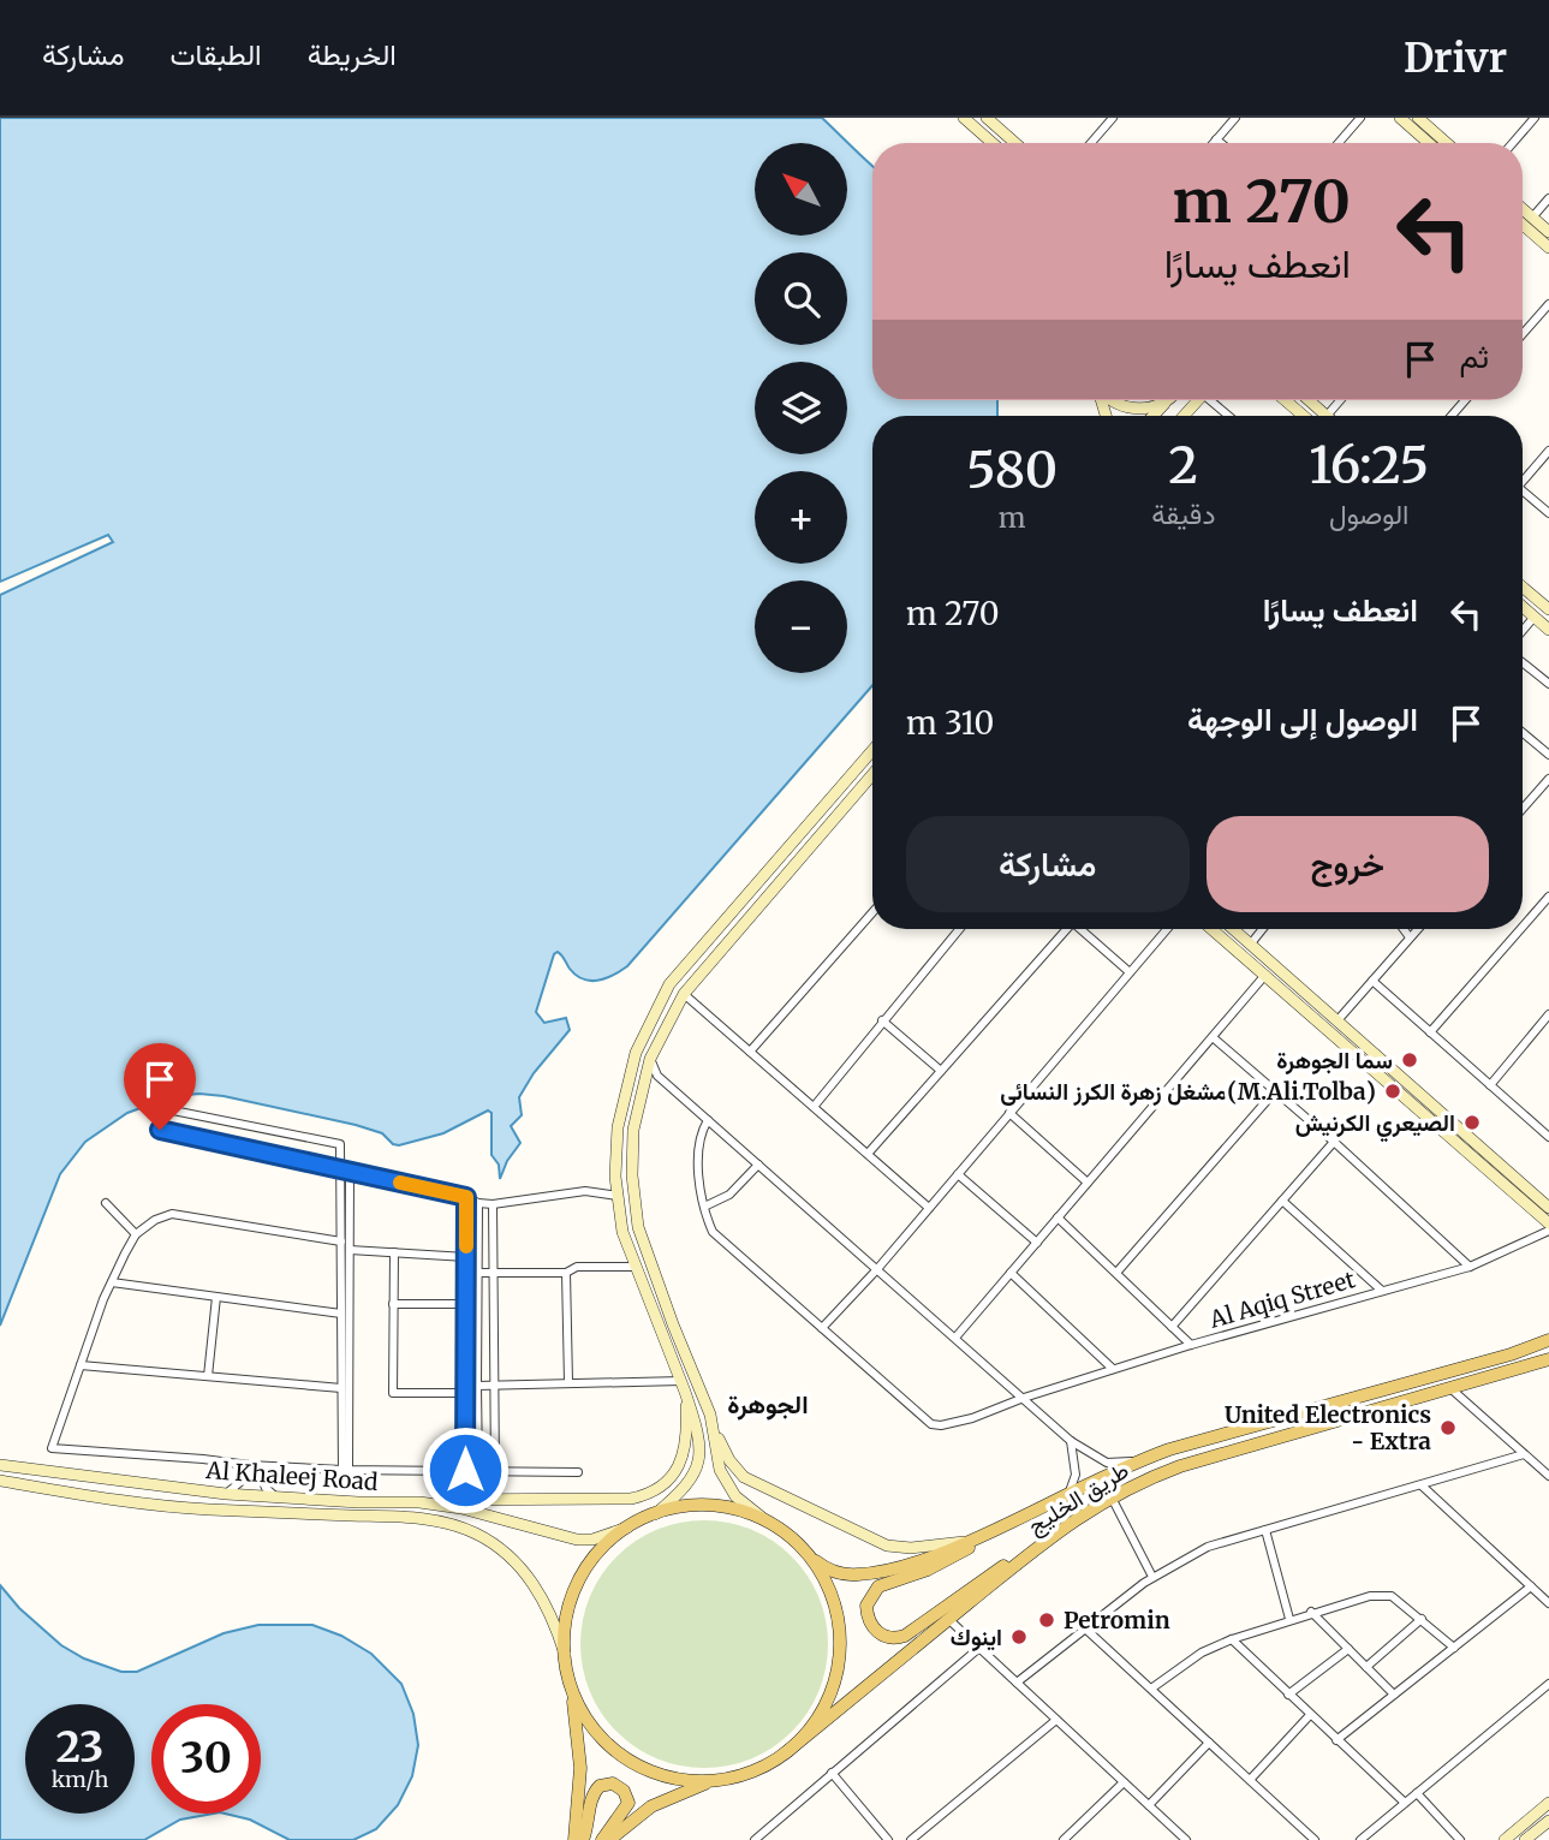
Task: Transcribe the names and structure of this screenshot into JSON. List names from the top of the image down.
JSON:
{
  "streets": {
    "main road": ["طريق الخليج"],
    "street": ["Al Aqiq Street", "Al Khaleej Road"]
  },
  "crossings": [
    ["Al Khaleej Road", "طريق الخليج"]
  ],
  "districts": ["الجوهرة"],
  "places": [
    "سما الجوهرة",
    "مشغل زهرة الكرز النسائى(M.Ali.Tolba)",
    "الصيعري الكرنيش",
    "United Electronics - Extra",
    "Petromin",
    "اينوك"
  ],
  "north": "top left",
  "page": {
    "header": "Drivr",
    "nav": ["الخريطة", "الطبقات", "مشاركة"],
    "map_buttons": ["+", "−"],
    "turn": ["270 m", "انعطف يسارًا"],
    "then": "ثم",
    "eta": [
      "16:25",
      "الوصول",
      "2",
      "دقيقة",
      "580",
      "m"
    ],
    "list": [
      {
        "name": "انعطف يسارًا",
        "value": "270 m"
      },
      {
        "name": "الوصول إلى الوجهة",
        "value": "310 m"
      }
    ],
    "buttons": ["خروج", "مشاركة"],
    "speed": "23 km/h",
    "limit": "30"
  }
}
